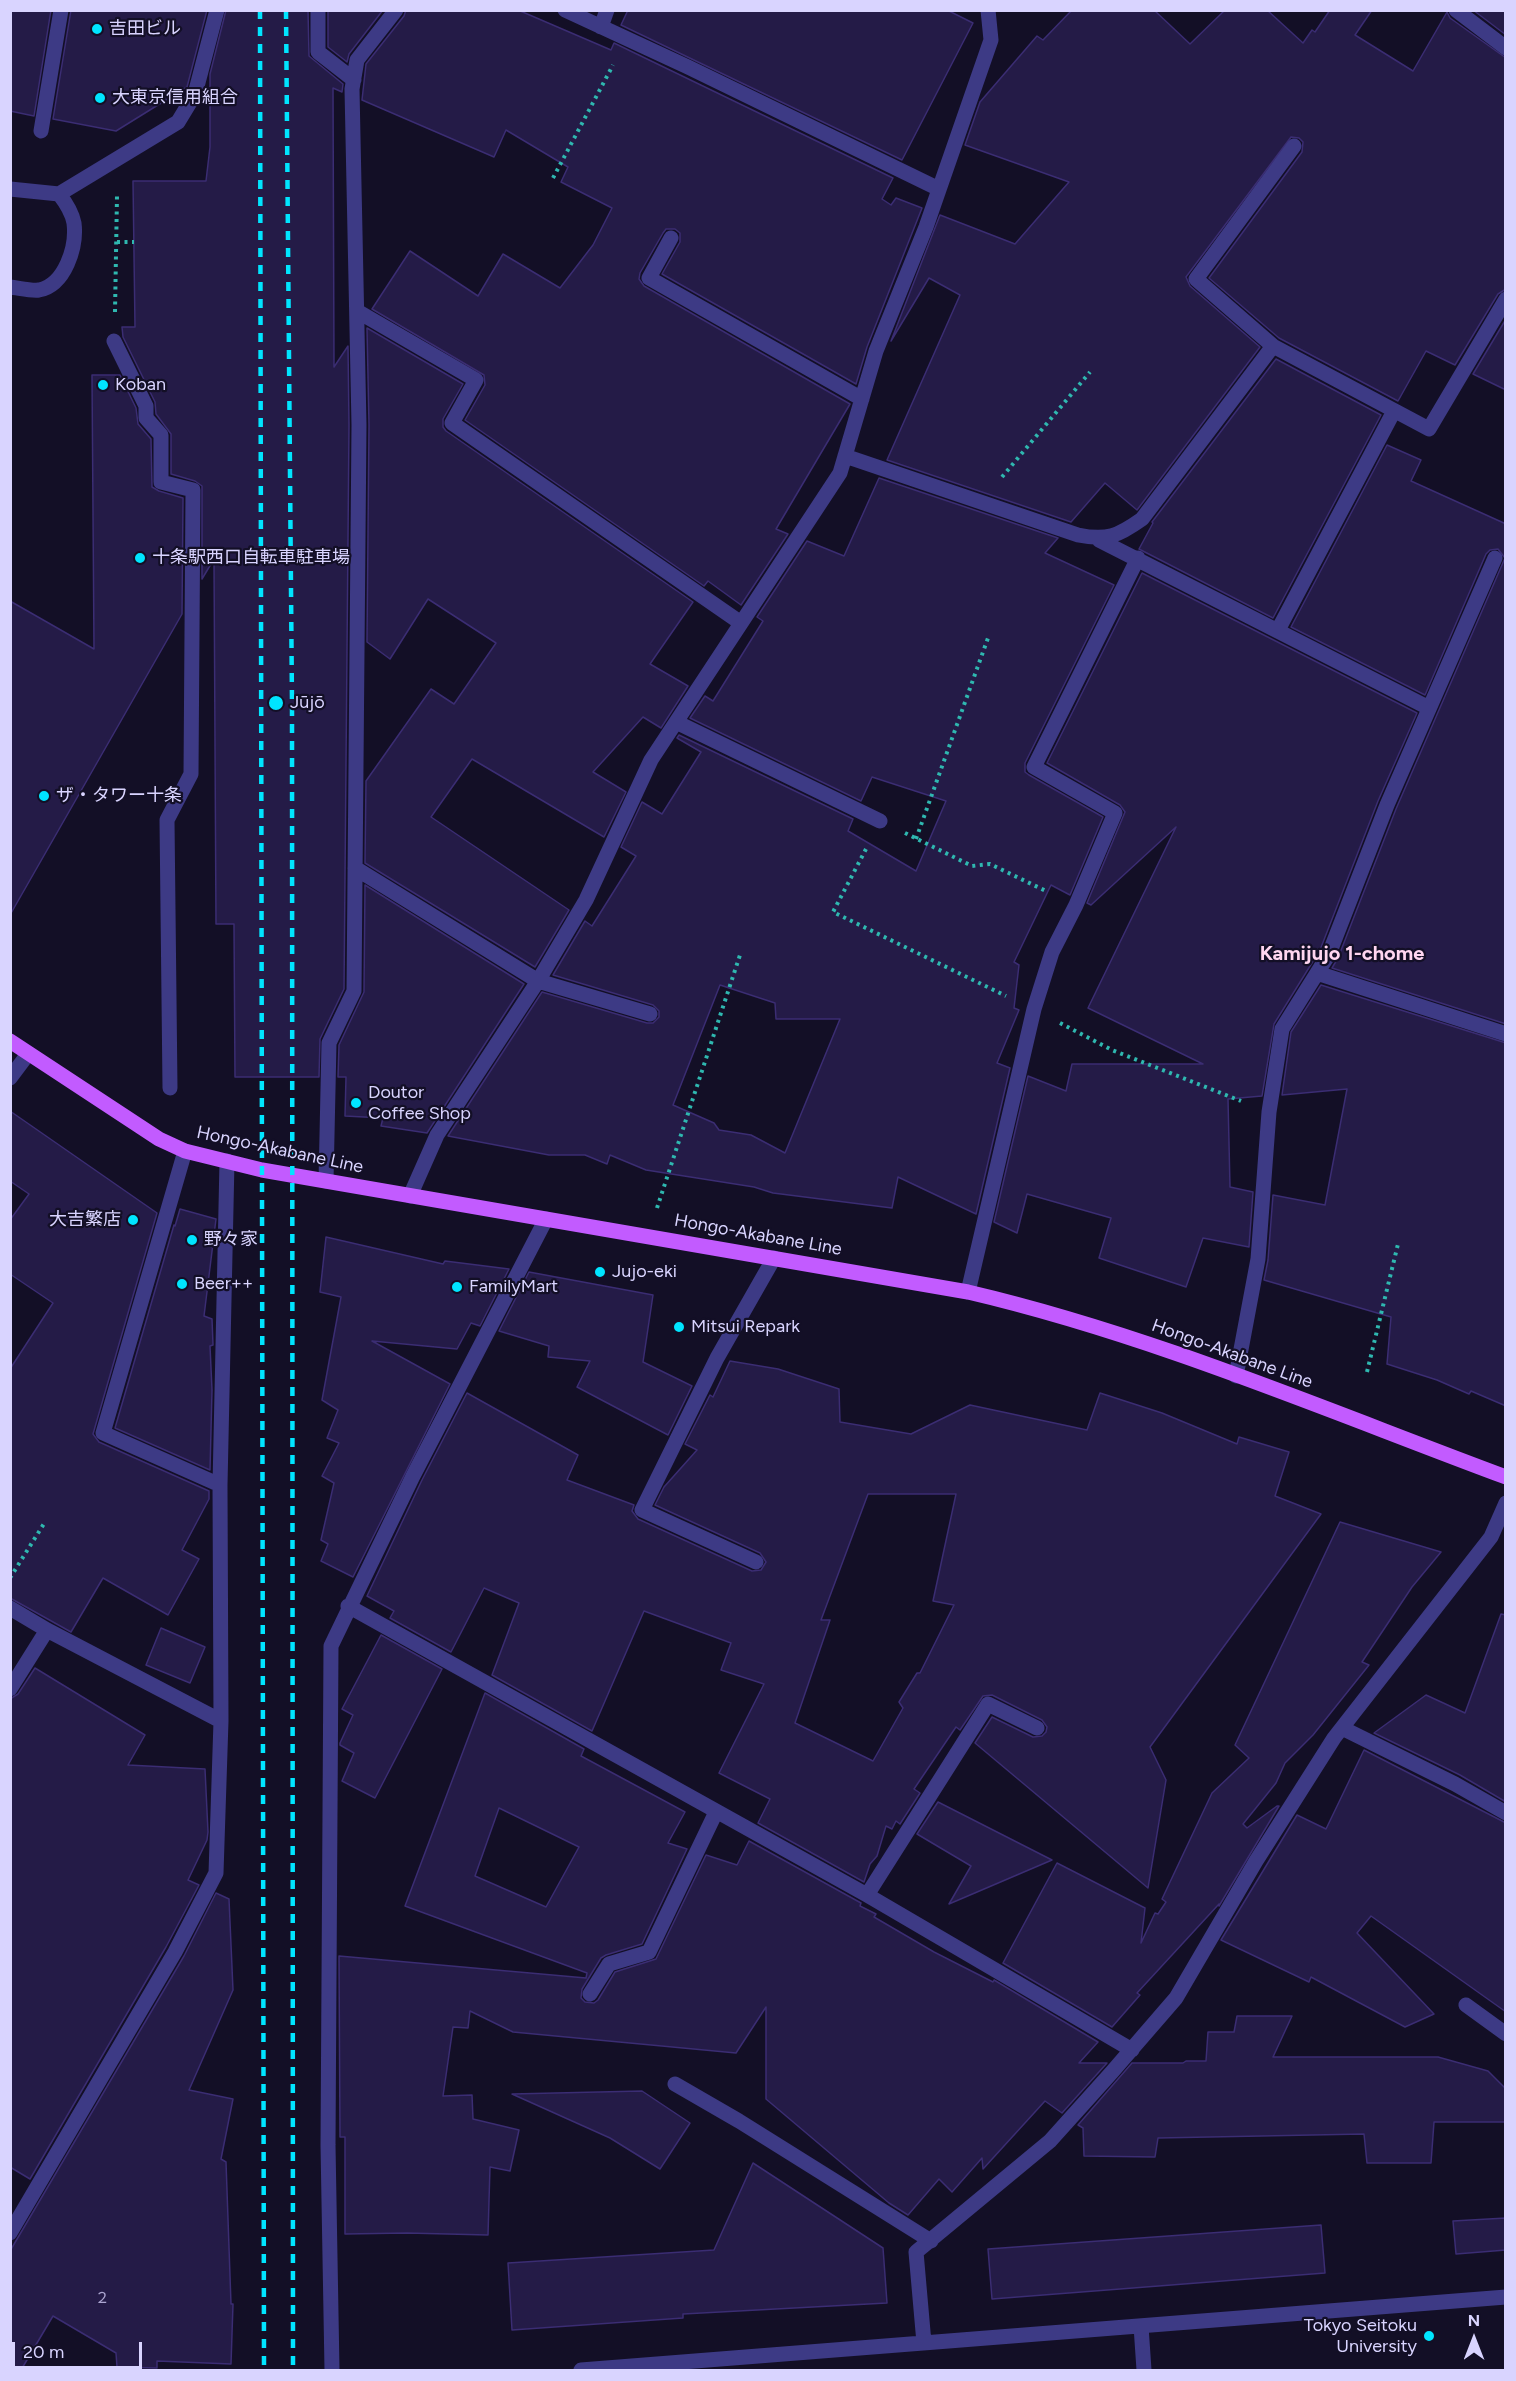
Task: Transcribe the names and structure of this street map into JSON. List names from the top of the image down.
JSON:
{
  "streets": {
    "main road": ["Hongo-Akabane Line"]
  },
  "districts": ["Kamijujo 1-chome"],
  "places": [
    "吉田ビル",
    "大東京信用組合",
    "Koban",
    "十条駅西口自転車駐車場",
    "Jūjō",
    "ザ・タワー十条",
    "Doutor Coffee Shop",
    "大吉繁店",
    "野々家",
    "Jujo-eki",
    "Beer++",
    "FamilyMart",
    "Mitsui Repark",
    "Tokyo Seitoku University"
  ],
  "house_numbers": ["２"],
  "scale_bar": "20 m",
  "north": "top"
}
